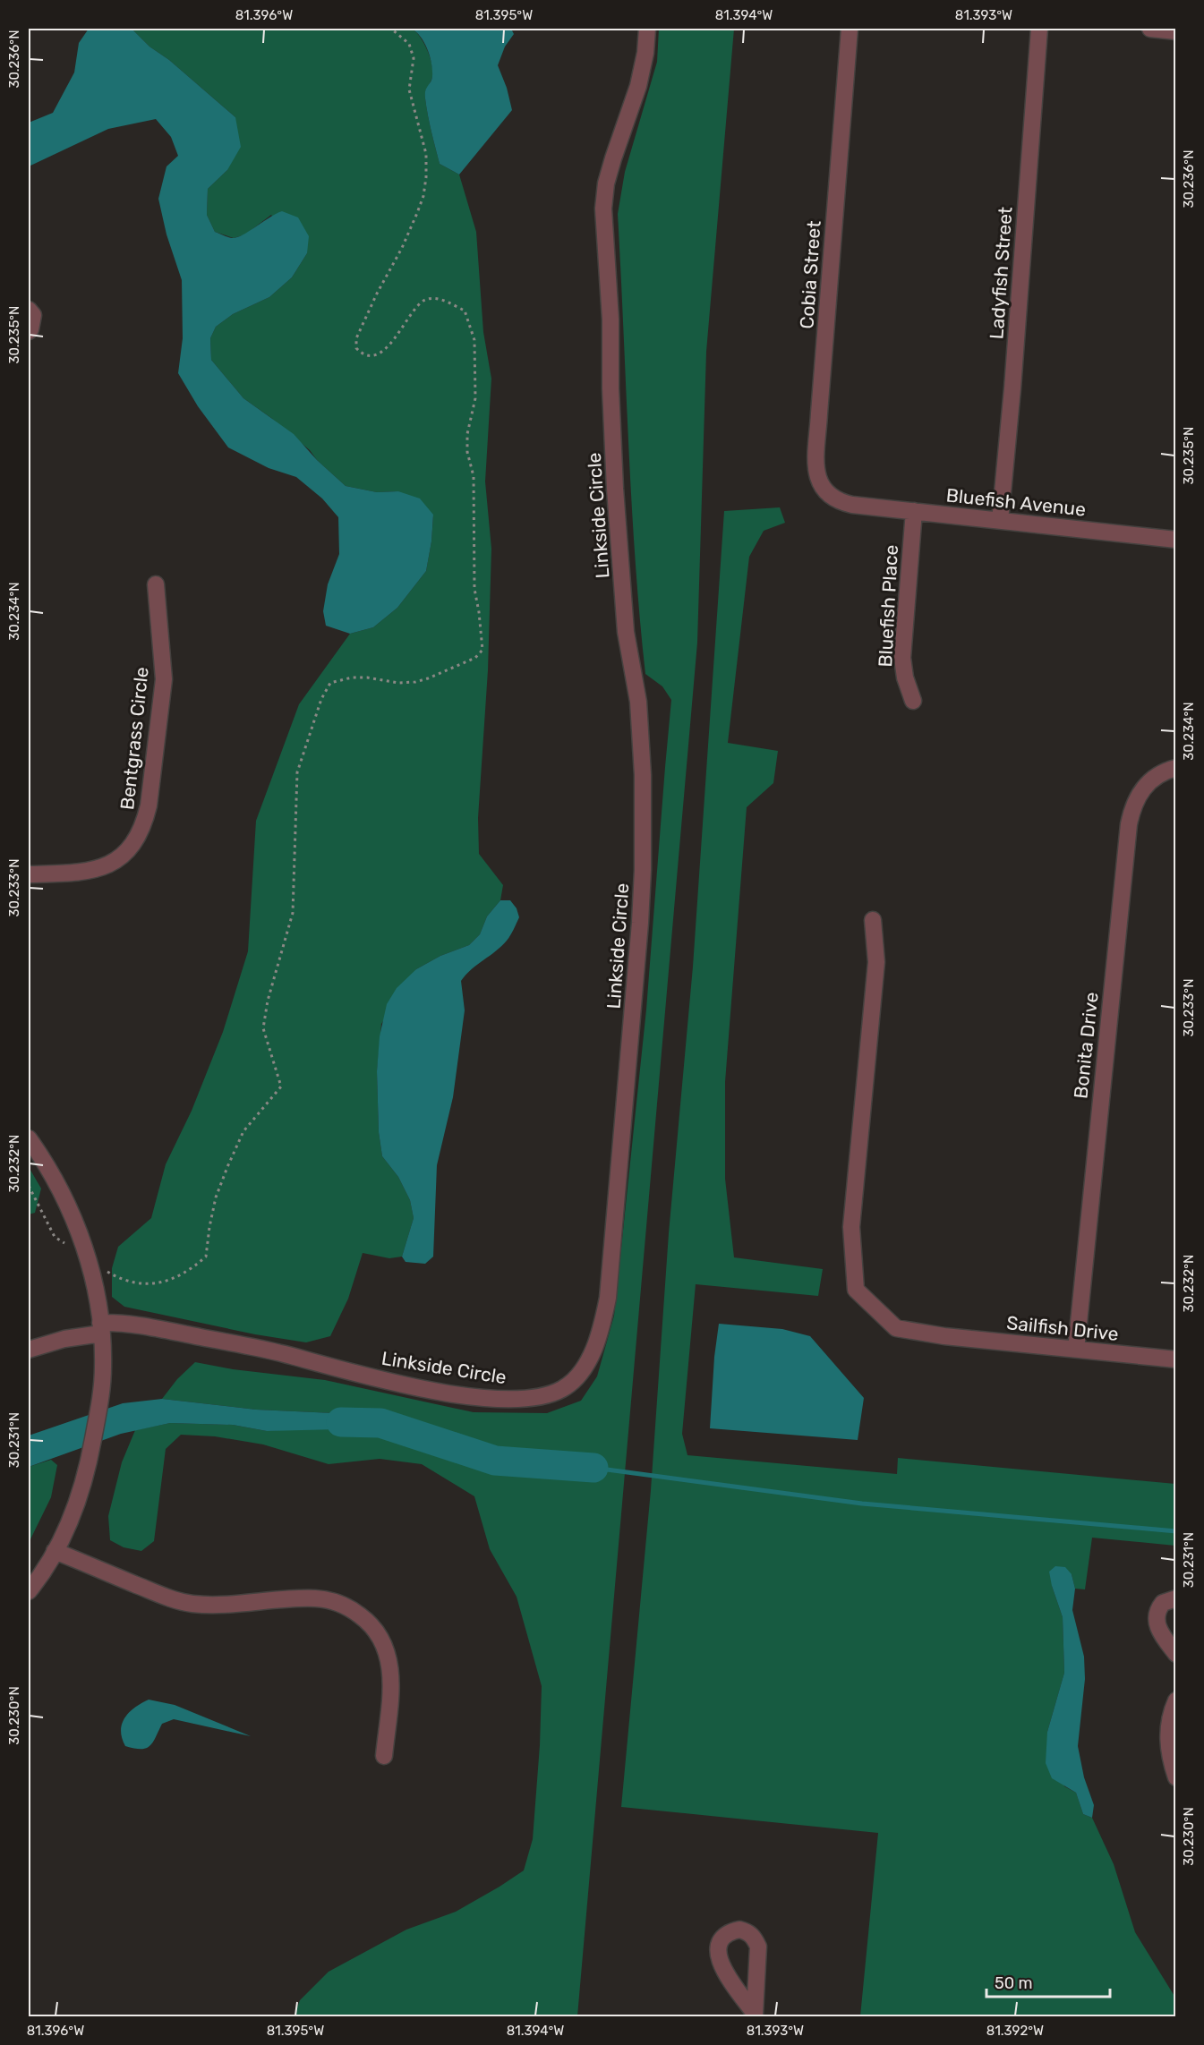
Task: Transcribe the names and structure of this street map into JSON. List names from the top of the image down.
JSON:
{
  "streets": {
    "street": [
      "Ladyfish Street",
      "Cobia Street",
      "Bluefish Avenue",
      "Linkside Circle",
      "Bluefish Place",
      "Bentgrass Circle",
      "Bonita Drive",
      "Sailfish Drive"
    ]
  },
  "crossings": [
    ["Ladyfish Street", "Bluefish Avenue"],
    ["Cobia Street", "Bluefish Avenue"],
    ["Bluefish Avenue", "Bluefish Place"],
    ["Bonita Drive", "Sailfish Drive"]
  ],
  "scale_bar": "50 m",
  "coordinates": [
    "81.396°W",
    "81.395°W",
    "81.394°W",
    "81.393°W",
    "30.236°N",
    "30.235°N",
    "30.234°N",
    "30.233°N",
    "30.232°N",
    "30.231°N",
    "30.230°N",
    "81.392°W"
  ]
}
